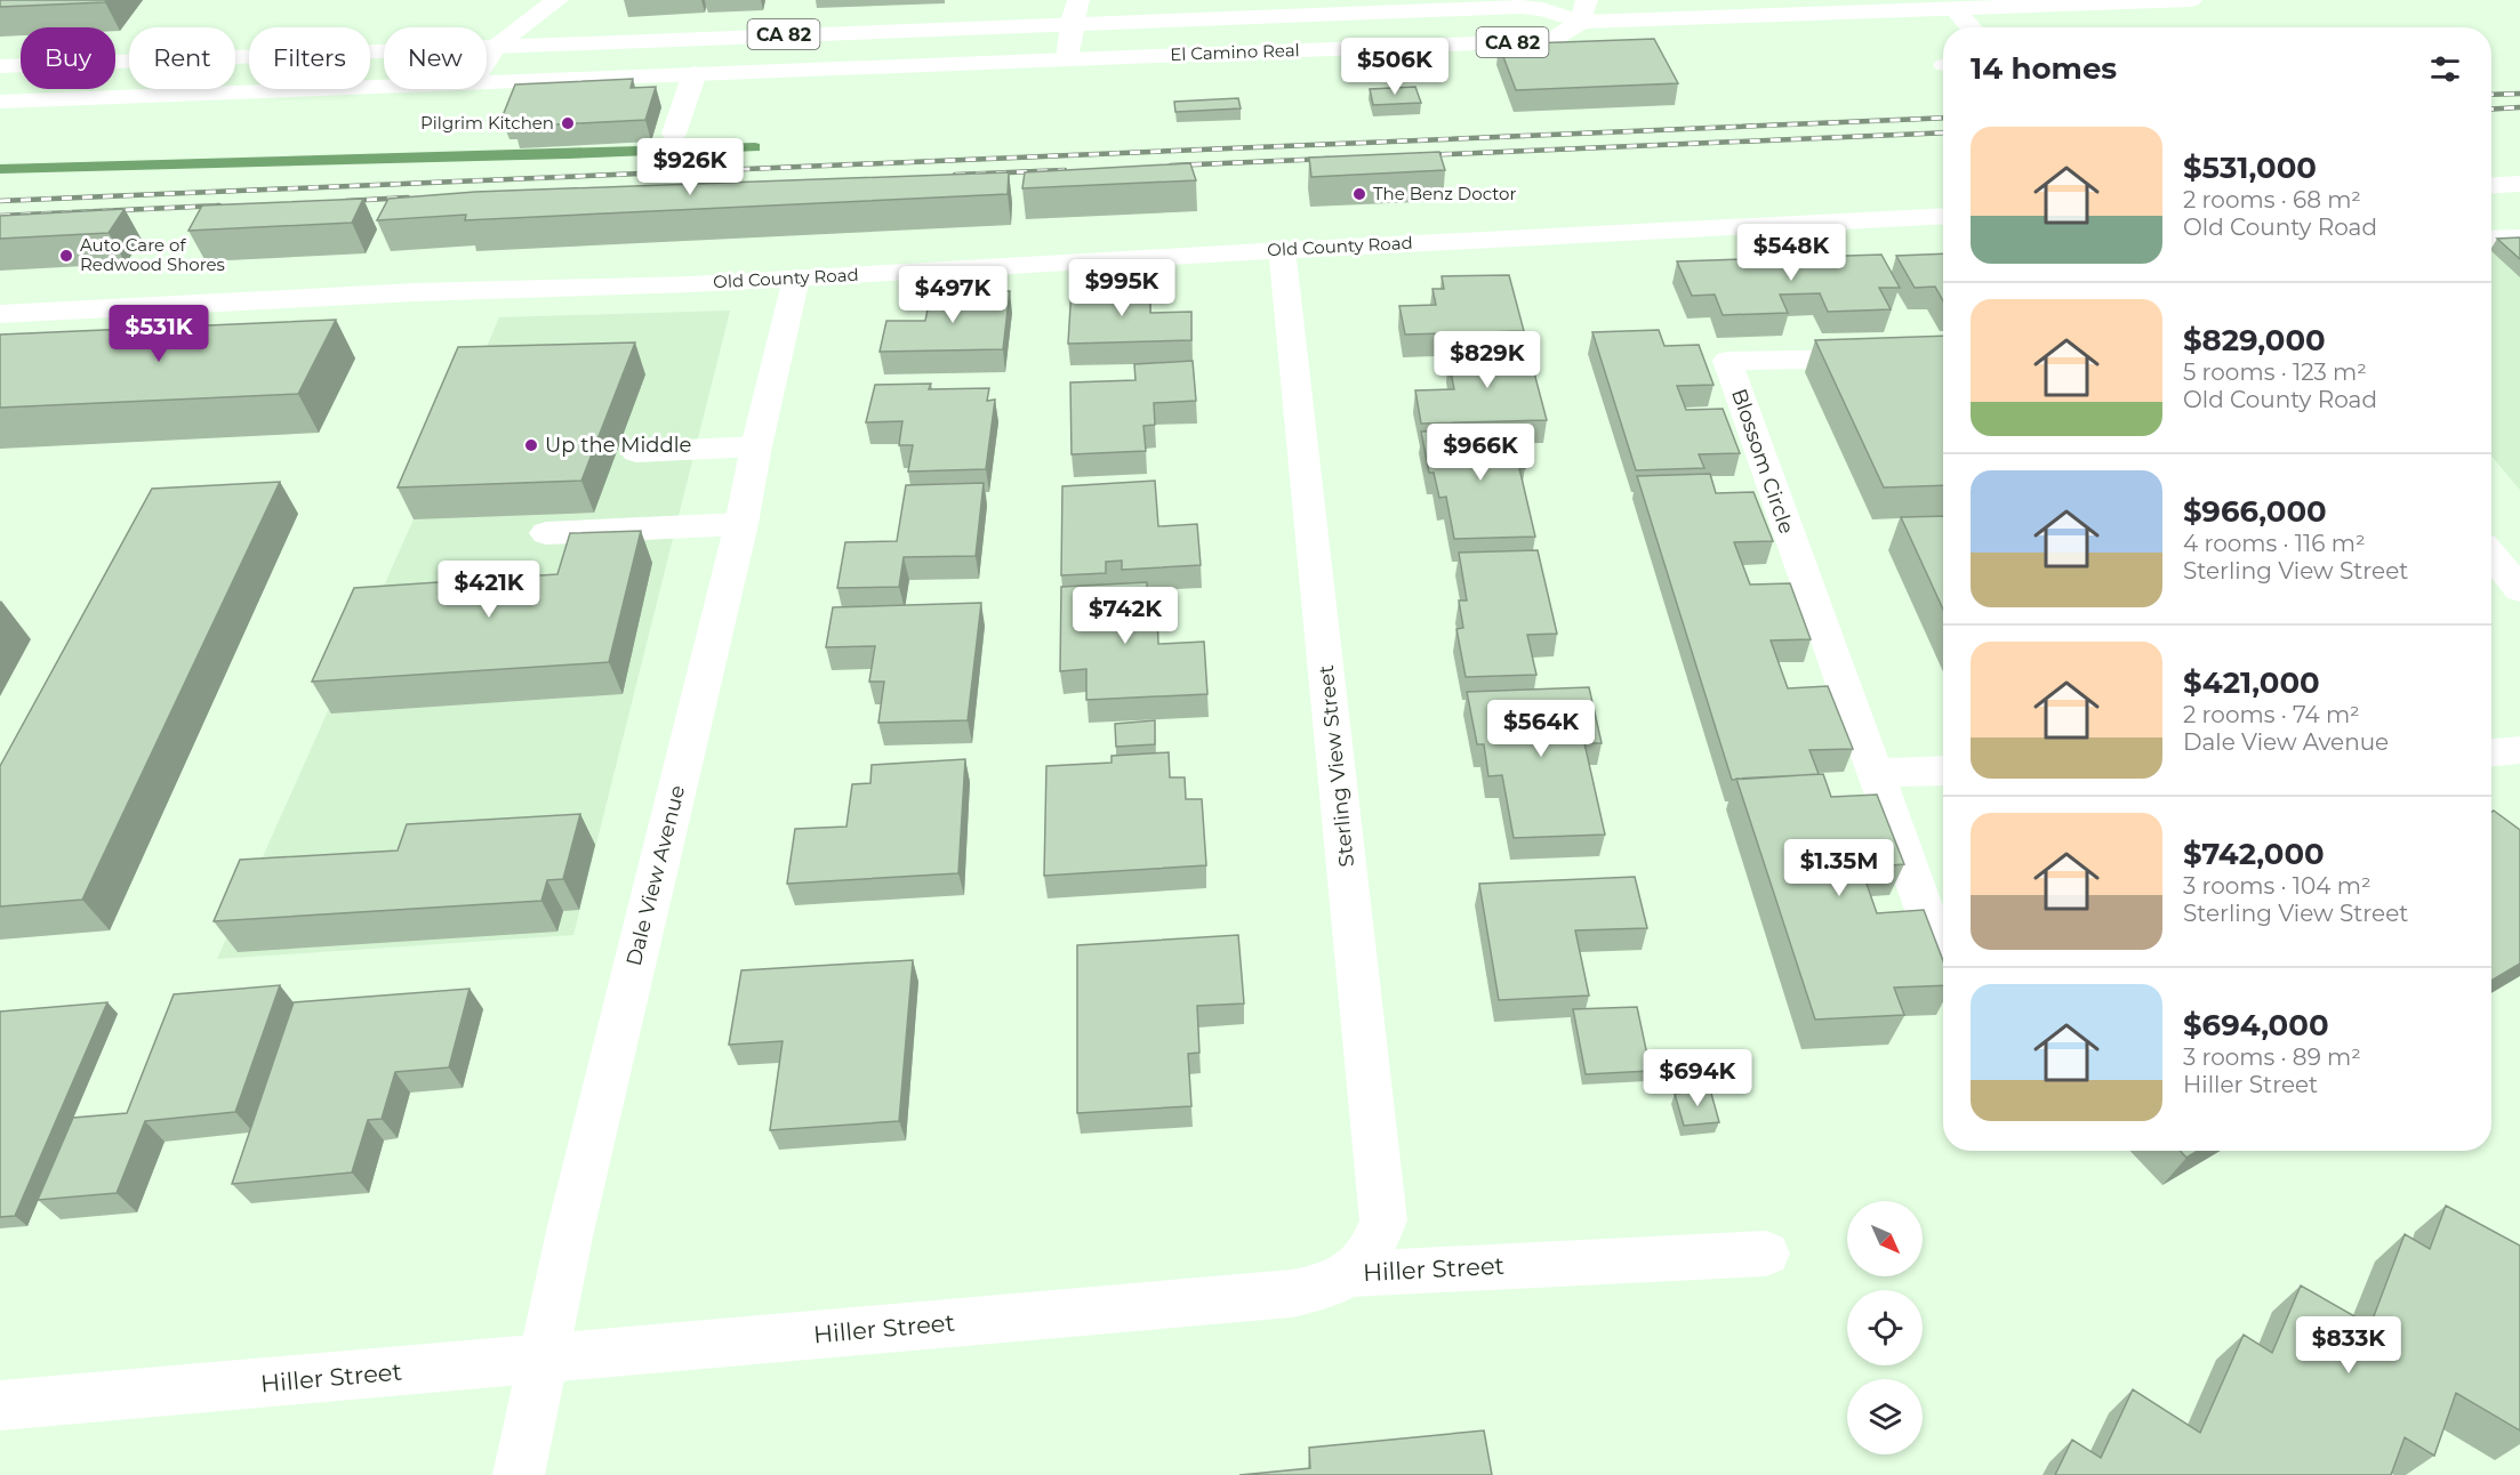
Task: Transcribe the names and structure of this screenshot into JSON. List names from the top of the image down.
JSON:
{
  "streets": {
    "street": [
      "CA 82",
      "El Camino Real",
      "Old County Road",
      "Blossom Circle",
      "Sterling View Street",
      "Dale View Avenue",
      "Hiller Street"
    ]
  },
  "crossings": [
    ["CA 82", "El Camino Real"],
    ["Old County Road", "Sterling View Street"],
    ["Old County Road", "Dale View Avenue"],
    ["Sterling View Street", "Hiller Street"],
    ["Dale View Avenue", "Hiller Street"]
  ],
  "places": [
    "Pilgrim Kitchen",
    "The Benz Doctor",
    "Auto Care of Redwood Shores",
    "Up the Middle"
  ],
  "north": "bottom right",
  "page": {
    "chip": [
      "Buy",
      "Rent",
      "Filters",
      "New"
    ],
    "heading": "14 homes",
    "price": [
      "$506K",
      "$926K",
      "$548K",
      "$995K",
      "$497K",
      "$531K",
      "$829K",
      "$966K",
      "$421K",
      "$742K",
      "$564K",
      "$1.35M",
      "$694K",
      "$833K"
    ],
    "list": [
      {
        "name": "$531,000",
        "note": "2 rooms · 68 m² · Old County Road"
      },
      {
        "name": "$829,000",
        "note": "5 rooms · 123 m² · Old County Road"
      },
      {
        "name": "$966,000",
        "note": "4 rooms · 116 m² · Sterling View Street"
      },
      {
        "name": "$421,000",
        "note": "2 rooms · 74 m² · Dale View Avenue"
      },
      {
        "name": "$742,000",
        "note": "3 rooms · 104 m² · Sterling View Street"
      },
      {
        "name": "$694,000",
        "note": "3 rooms · 89 m² · Hiller Street"
      }
    ]
  }
}
